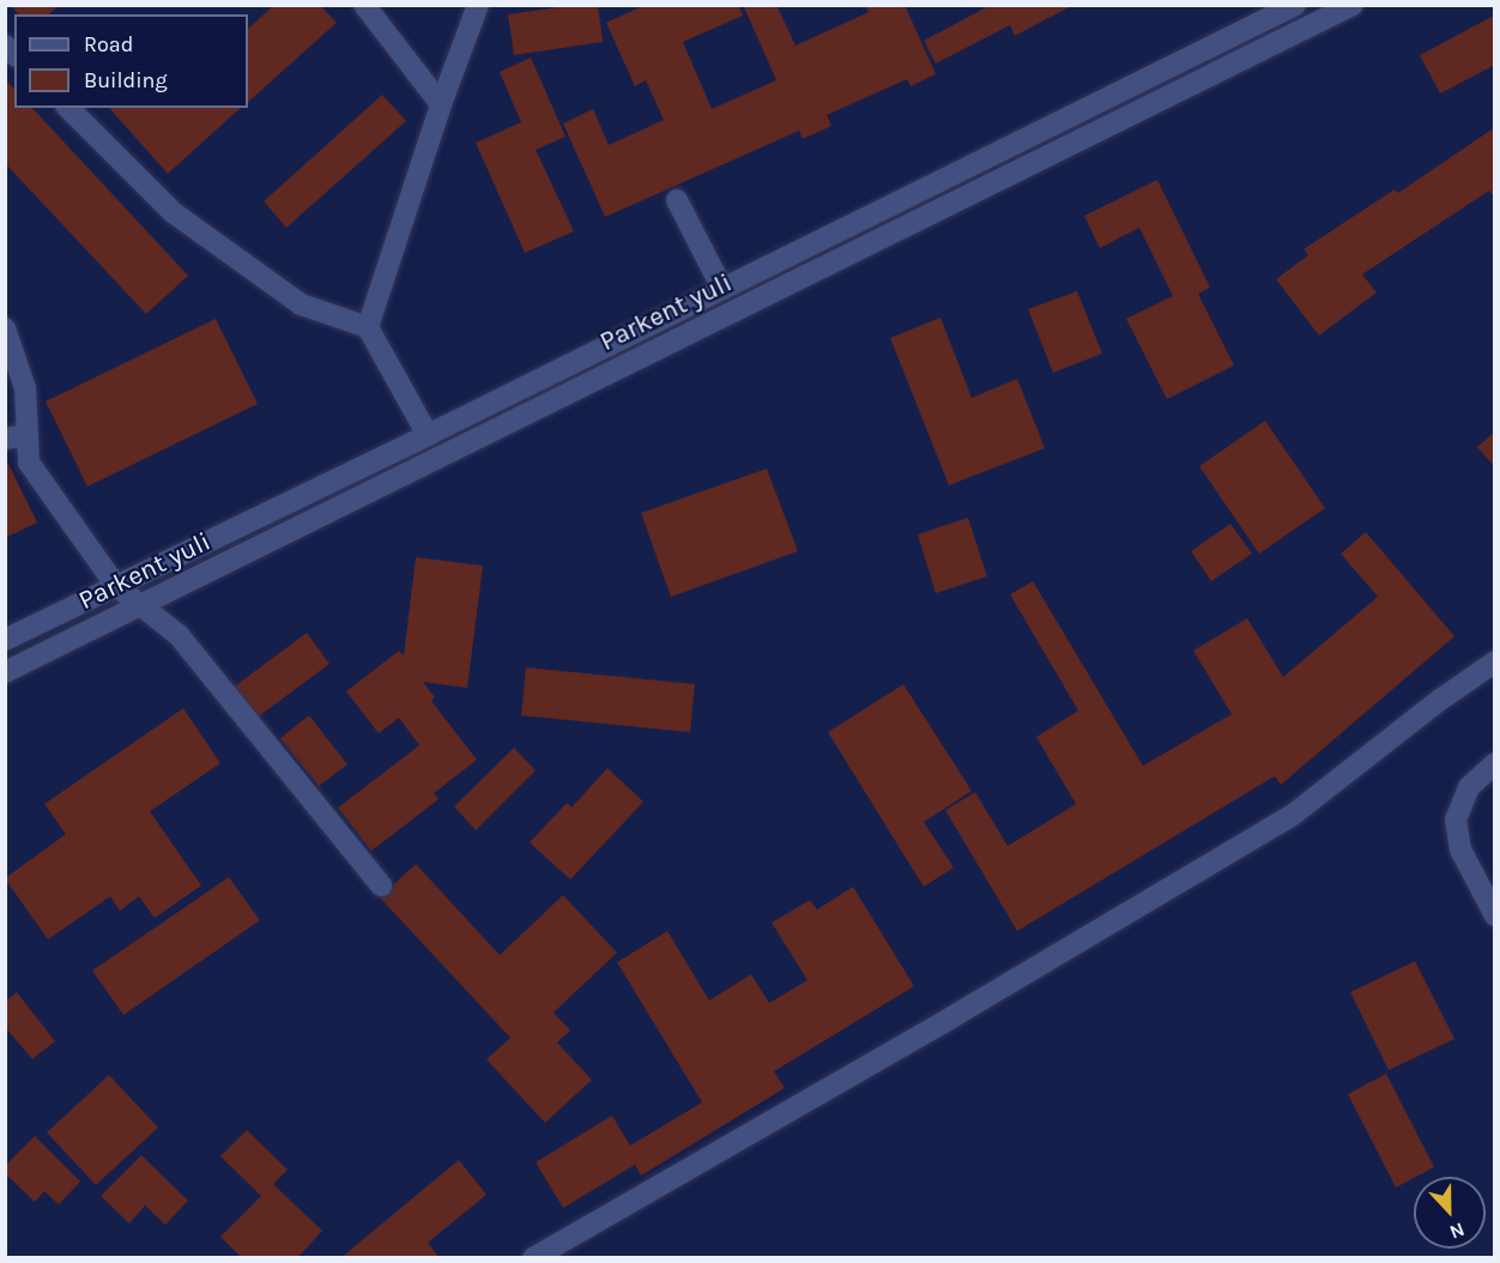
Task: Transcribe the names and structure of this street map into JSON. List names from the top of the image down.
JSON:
{
  "streets": {
    "street": ["Parkent yuli"]
  },
  "legend": ["Road", "Building"],
  "north": "bottom"
}
